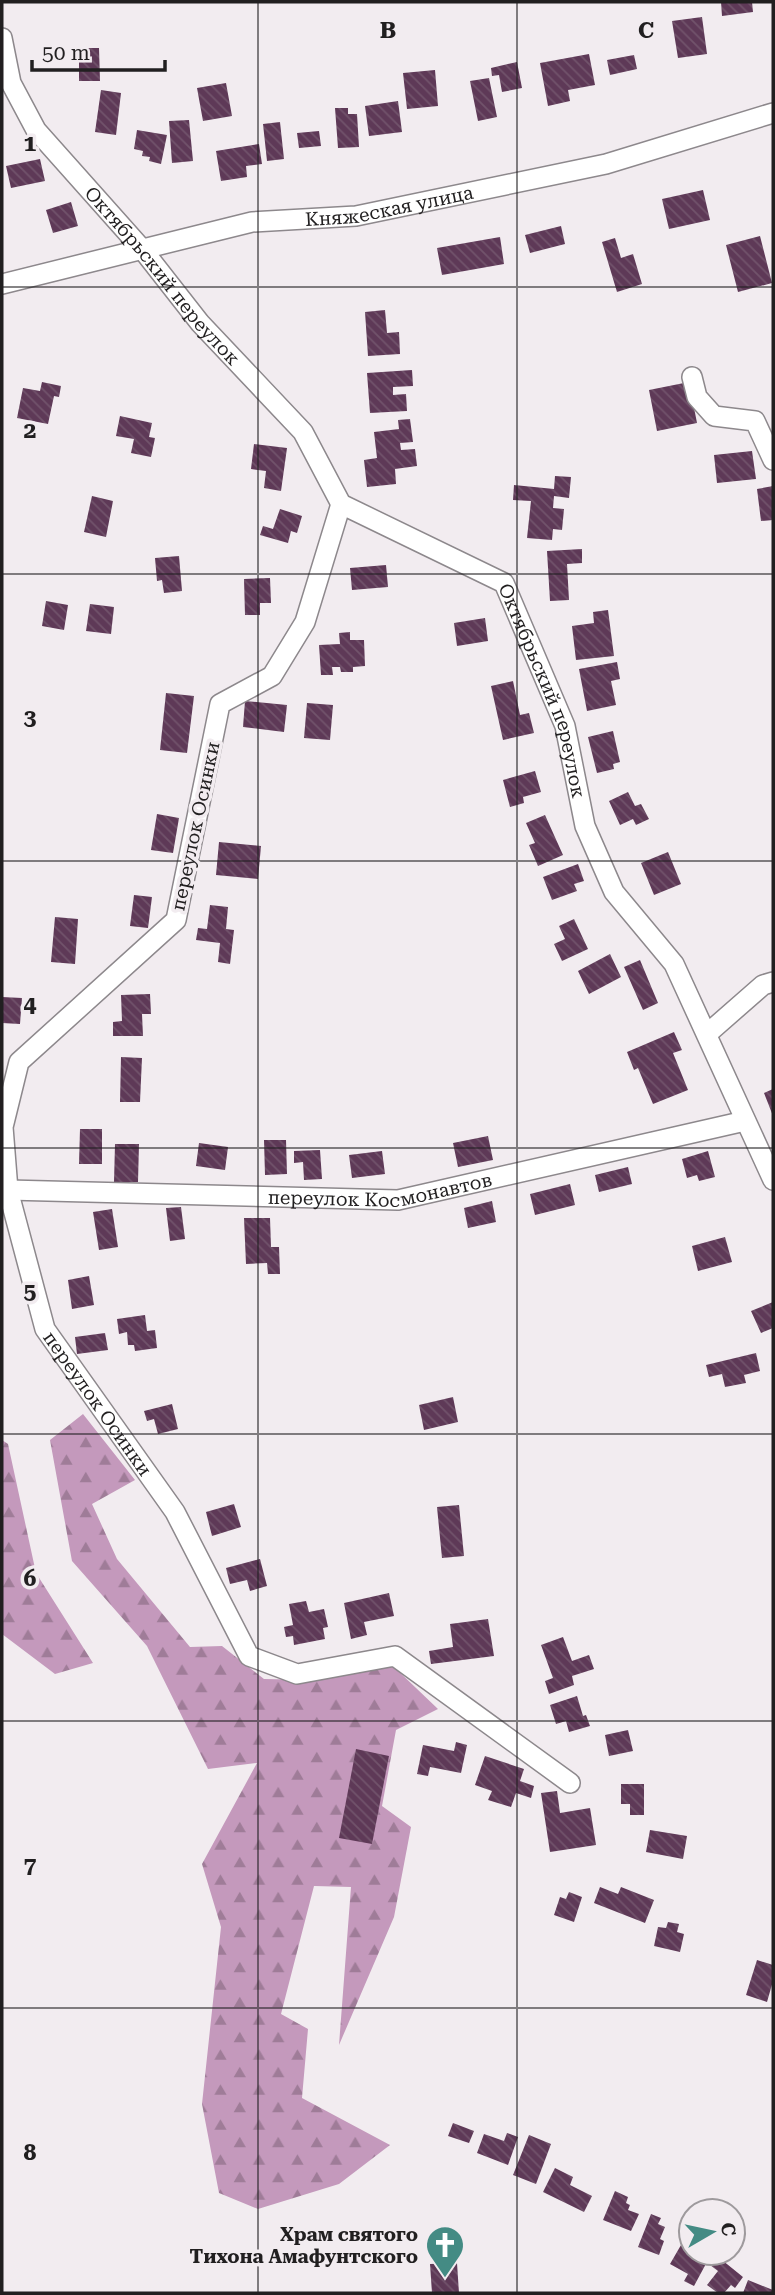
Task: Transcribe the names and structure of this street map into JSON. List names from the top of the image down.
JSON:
{
  "streets": {
    "street": [
      "Княжеская улица",
      "Октябрьский переулок",
      "переулок Осинки",
      "переулок Космонавтов"
    ]
  },
  "crossings": [
    ["Княжеская улица", "Октябрьский переулок"],
    ["Октябрьский переулок", "переулок Осинки"],
    ["Октябрьский переулок", "переулок Космонавтов"],
    ["переулок Осинки", "переулок Космонавтов"]
  ],
  "places": {
    "church": ["Храм святого Тихона Амафунтского"]
  },
  "scale_bar": "50 m",
  "north": "right",
  "grid": {
    "columns": ["B", "C"],
    "rows": [
      "1",
      "2",
      "3",
      "4",
      "5",
      "6",
      "7",
      "8"
    ]
  }
}
